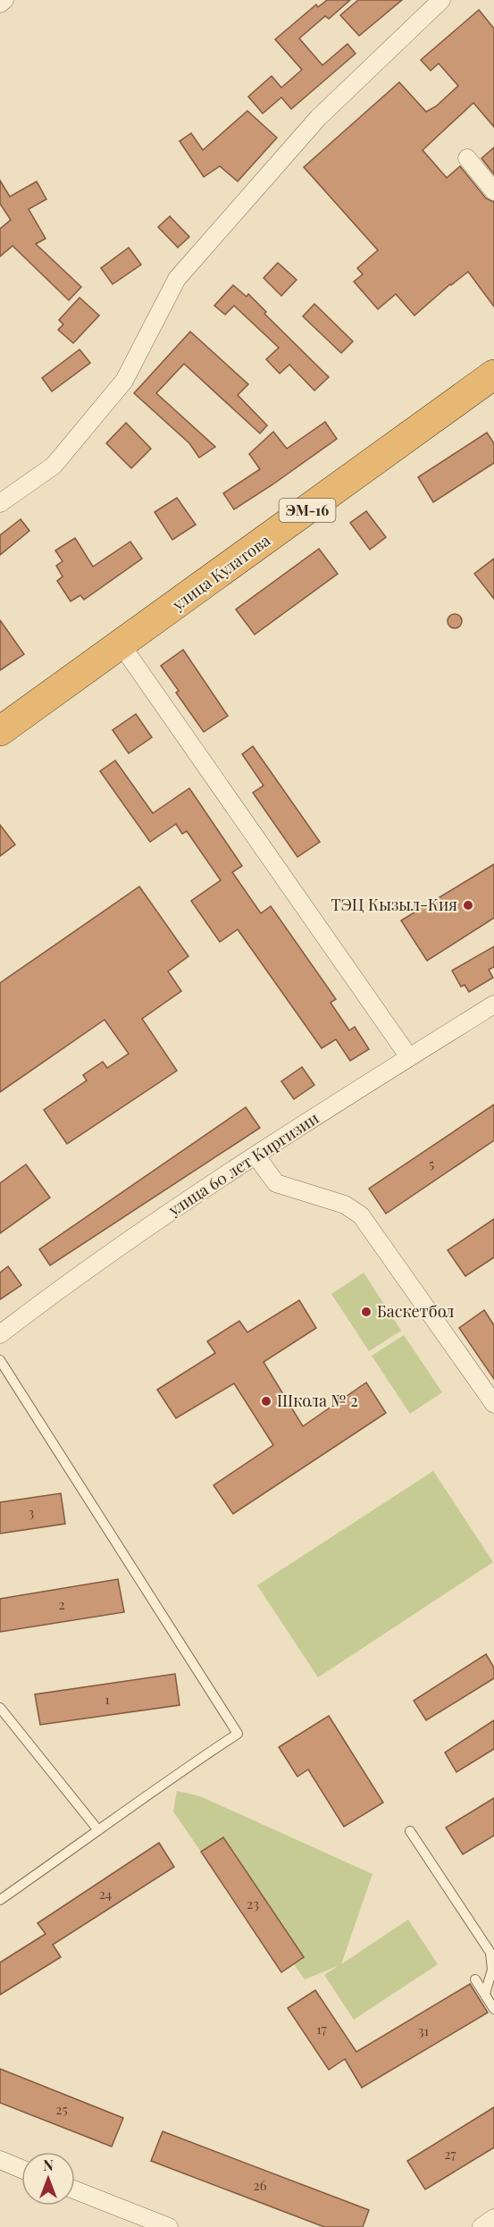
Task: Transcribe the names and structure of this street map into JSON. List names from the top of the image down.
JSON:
{
  "streets": {
    "highway": ["ЭМ-16", "улица Кулатова"],
    "street": ["улица 60 лет Киргизии"]
  },
  "places": ["ТЭЦ Кызыл-Кия", "Баскетбол", "Школа № 2"],
  "house_numbers": [
    "5",
    "3",
    "2",
    "1",
    "24",
    "23",
    "17",
    "31",
    "25",
    "27",
    "26"
  ],
  "north": "top"
}
